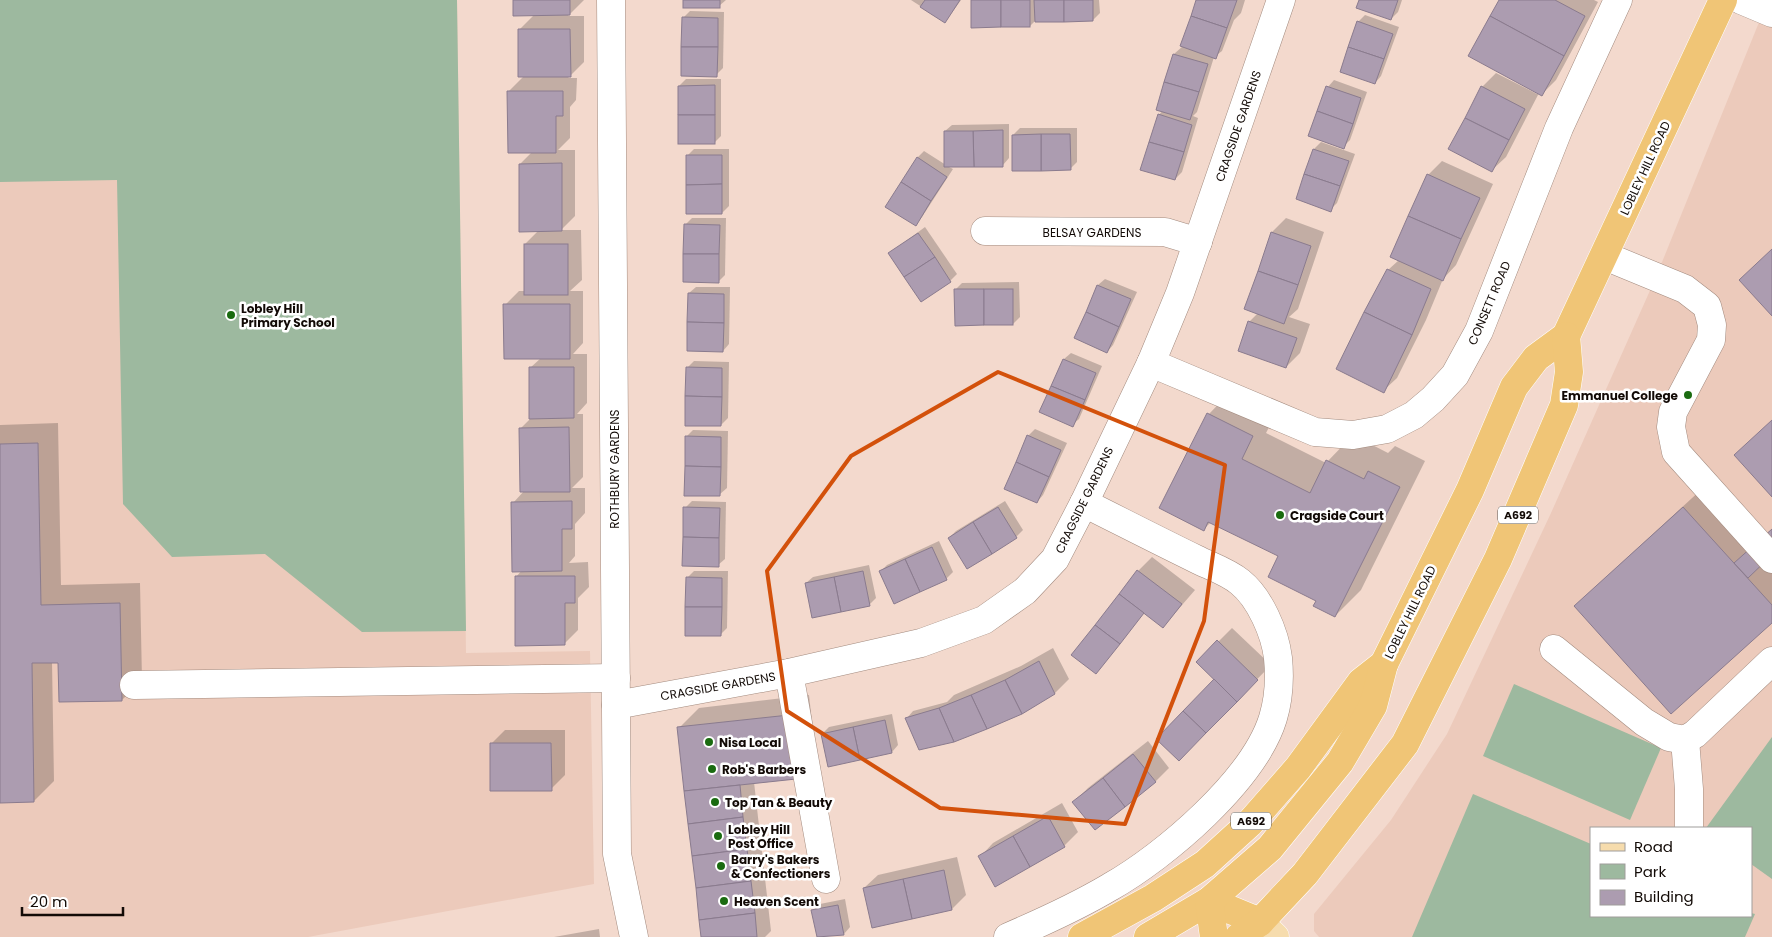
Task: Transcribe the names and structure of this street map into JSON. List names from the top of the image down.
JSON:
{
  "streets": {
    "highway": ["LOBLEY HILL ROAD", "A692"],
    "street": [
      "CRAGSIDE GARDENS",
      "BELSAY GARDENS",
      "CONSETT ROAD",
      "ROTHBURY GARDENS"
    ]
  },
  "crossings": [
    ["CRAGSIDE GARDENS", "BELSAY GARDENS"],
    ["CRAGSIDE GARDENS", "CONSETT ROAD"],
    ["CRAGSIDE GARDENS", "ROTHBURY GARDENS"],
    ["LOBLEY HILL ROAD", "A692"]
  ],
  "places": [
    "Lobley Hill Primary School",
    "Emmanuel College",
    "Cragside Court",
    "Nisa Local",
    "Rob's Barbers",
    "Top Tan & Beauty",
    "Lobley Hill Post Office",
    "Barry's Bakers & Confectioners",
    "Heaven Scent"
  ],
  "legend": ["Road", "Park", "Building"],
  "scale_bar": "20 m"
}
